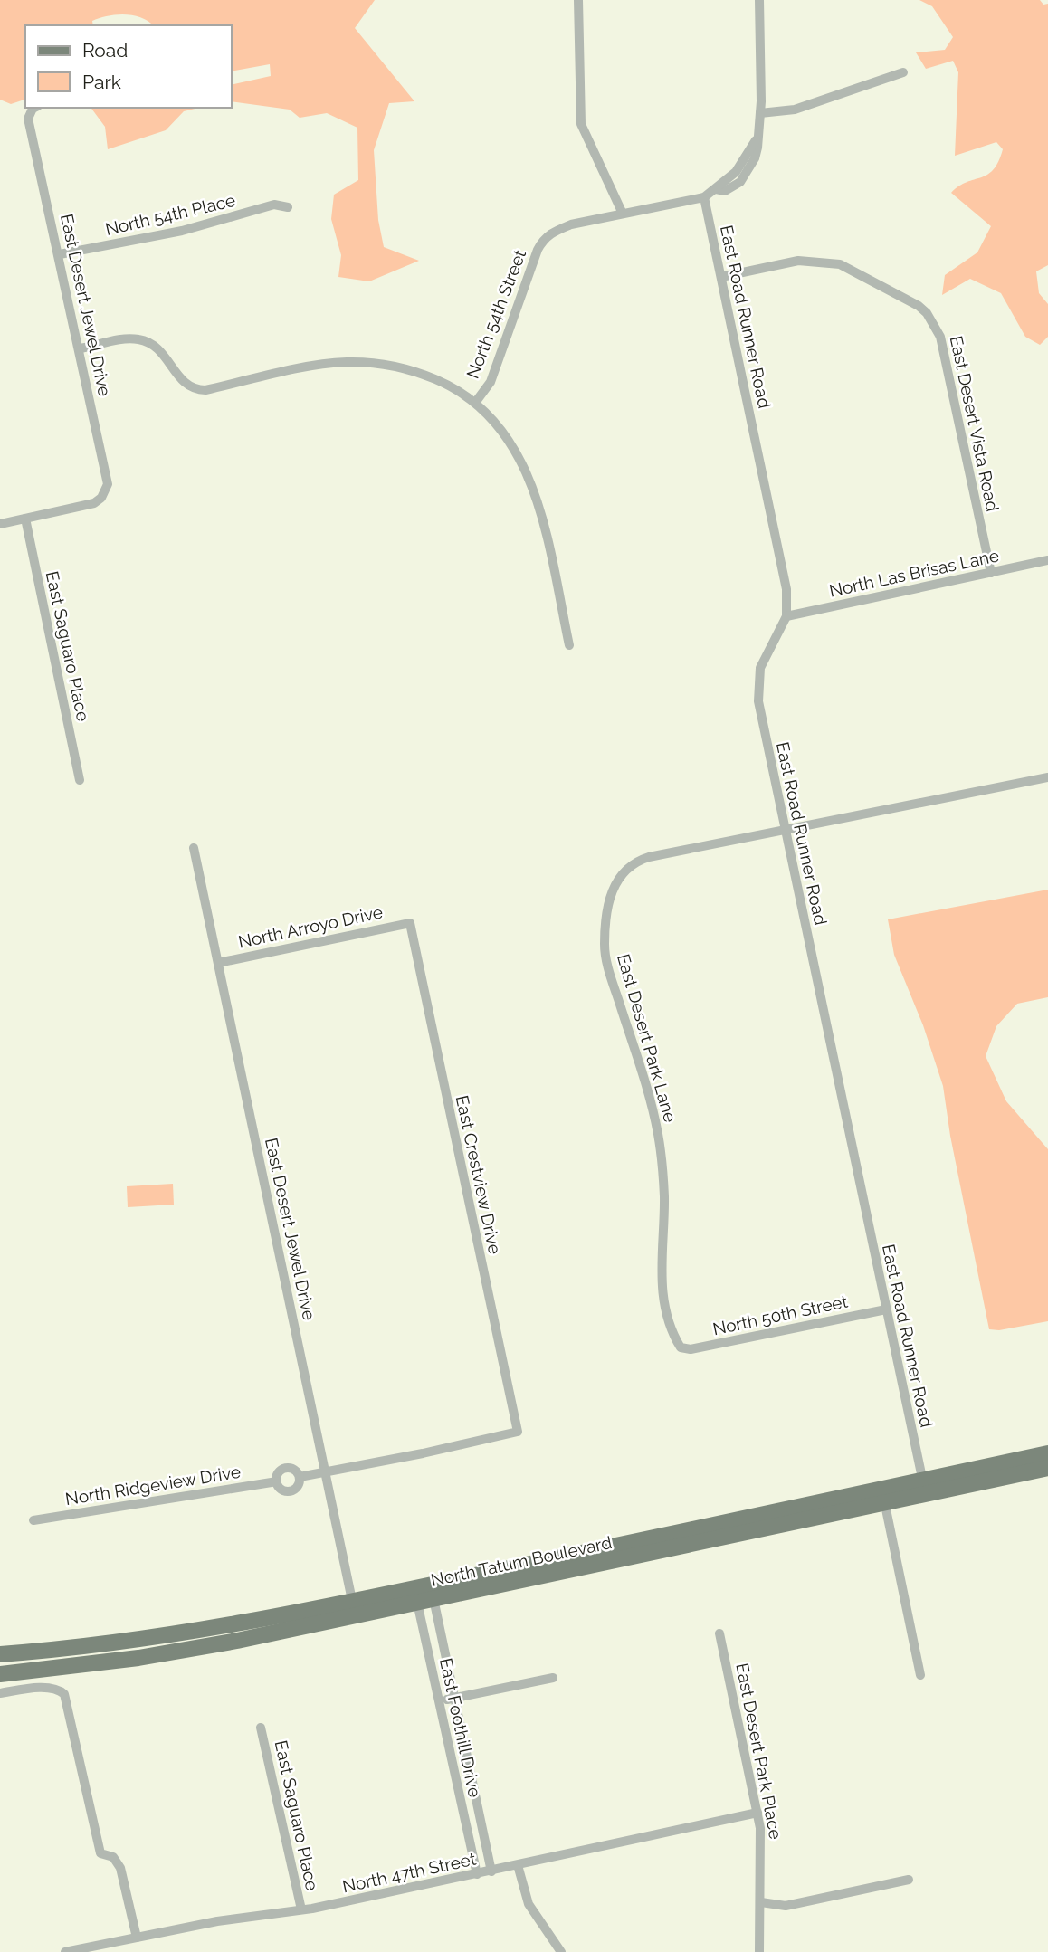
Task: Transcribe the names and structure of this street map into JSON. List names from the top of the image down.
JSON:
{
  "streets": {
    "main road": ["North Tatum Boulevard"],
    "street": [
      "North 54th Place",
      "East Desert Jewel Drive",
      "North 54th Street",
      "East Road Runner Road",
      "East Desert Vista Road",
      "North Las Brisas Lane",
      "East Saguaro Place",
      "North Arroyo Drive",
      "East Desert Park Lane",
      "East Crestview Drive",
      "North 50th Street",
      "North Ridgeview Drive",
      "East Foothill Drive",
      "East Desert Park Place",
      "North 47th Street"
    ]
  },
  "crossings": [
    ["North 54th Place", "East Desert Jewel Drive"],
    ["East Desert Jewel Drive", "North 54th Street"],
    ["East Desert Jewel Drive", "East Saguaro Place"],
    ["East Desert Jewel Drive", "North Arroyo Drive"],
    ["East Desert Jewel Drive", "North Ridgeview Drive"],
    ["East Desert Jewel Drive", "North Tatum Boulevard"],
    ["North 54th Street", "East Road Runner Road"],
    ["East Road Runner Road", "East Desert Vista Road"],
    ["East Road Runner Road", "North Las Brisas Lane"],
    ["East Road Runner Road", "East Desert Park Lane"],
    ["East Road Runner Road", "North 50th Street"],
    ["East Road Runner Road", "North Tatum Boulevard"],
    ["East Desert Vista Road", "North Las Brisas Lane"],
    ["East Saguaro Place", "North 47th Street"],
    ["North Arroyo Drive", "East Crestview Drive"],
    ["East Desert Park Lane", "North 50th Street"],
    ["East Crestview Drive", "North Ridgeview Drive"],
    ["North Tatum Boulevard", "East Foothill Drive"],
    ["East Foothill Drive", "North 47th Street"],
    ["East Desert Park Place", "North 47th Street"]
  ],
  "legend": ["Road", "Park"]
}
